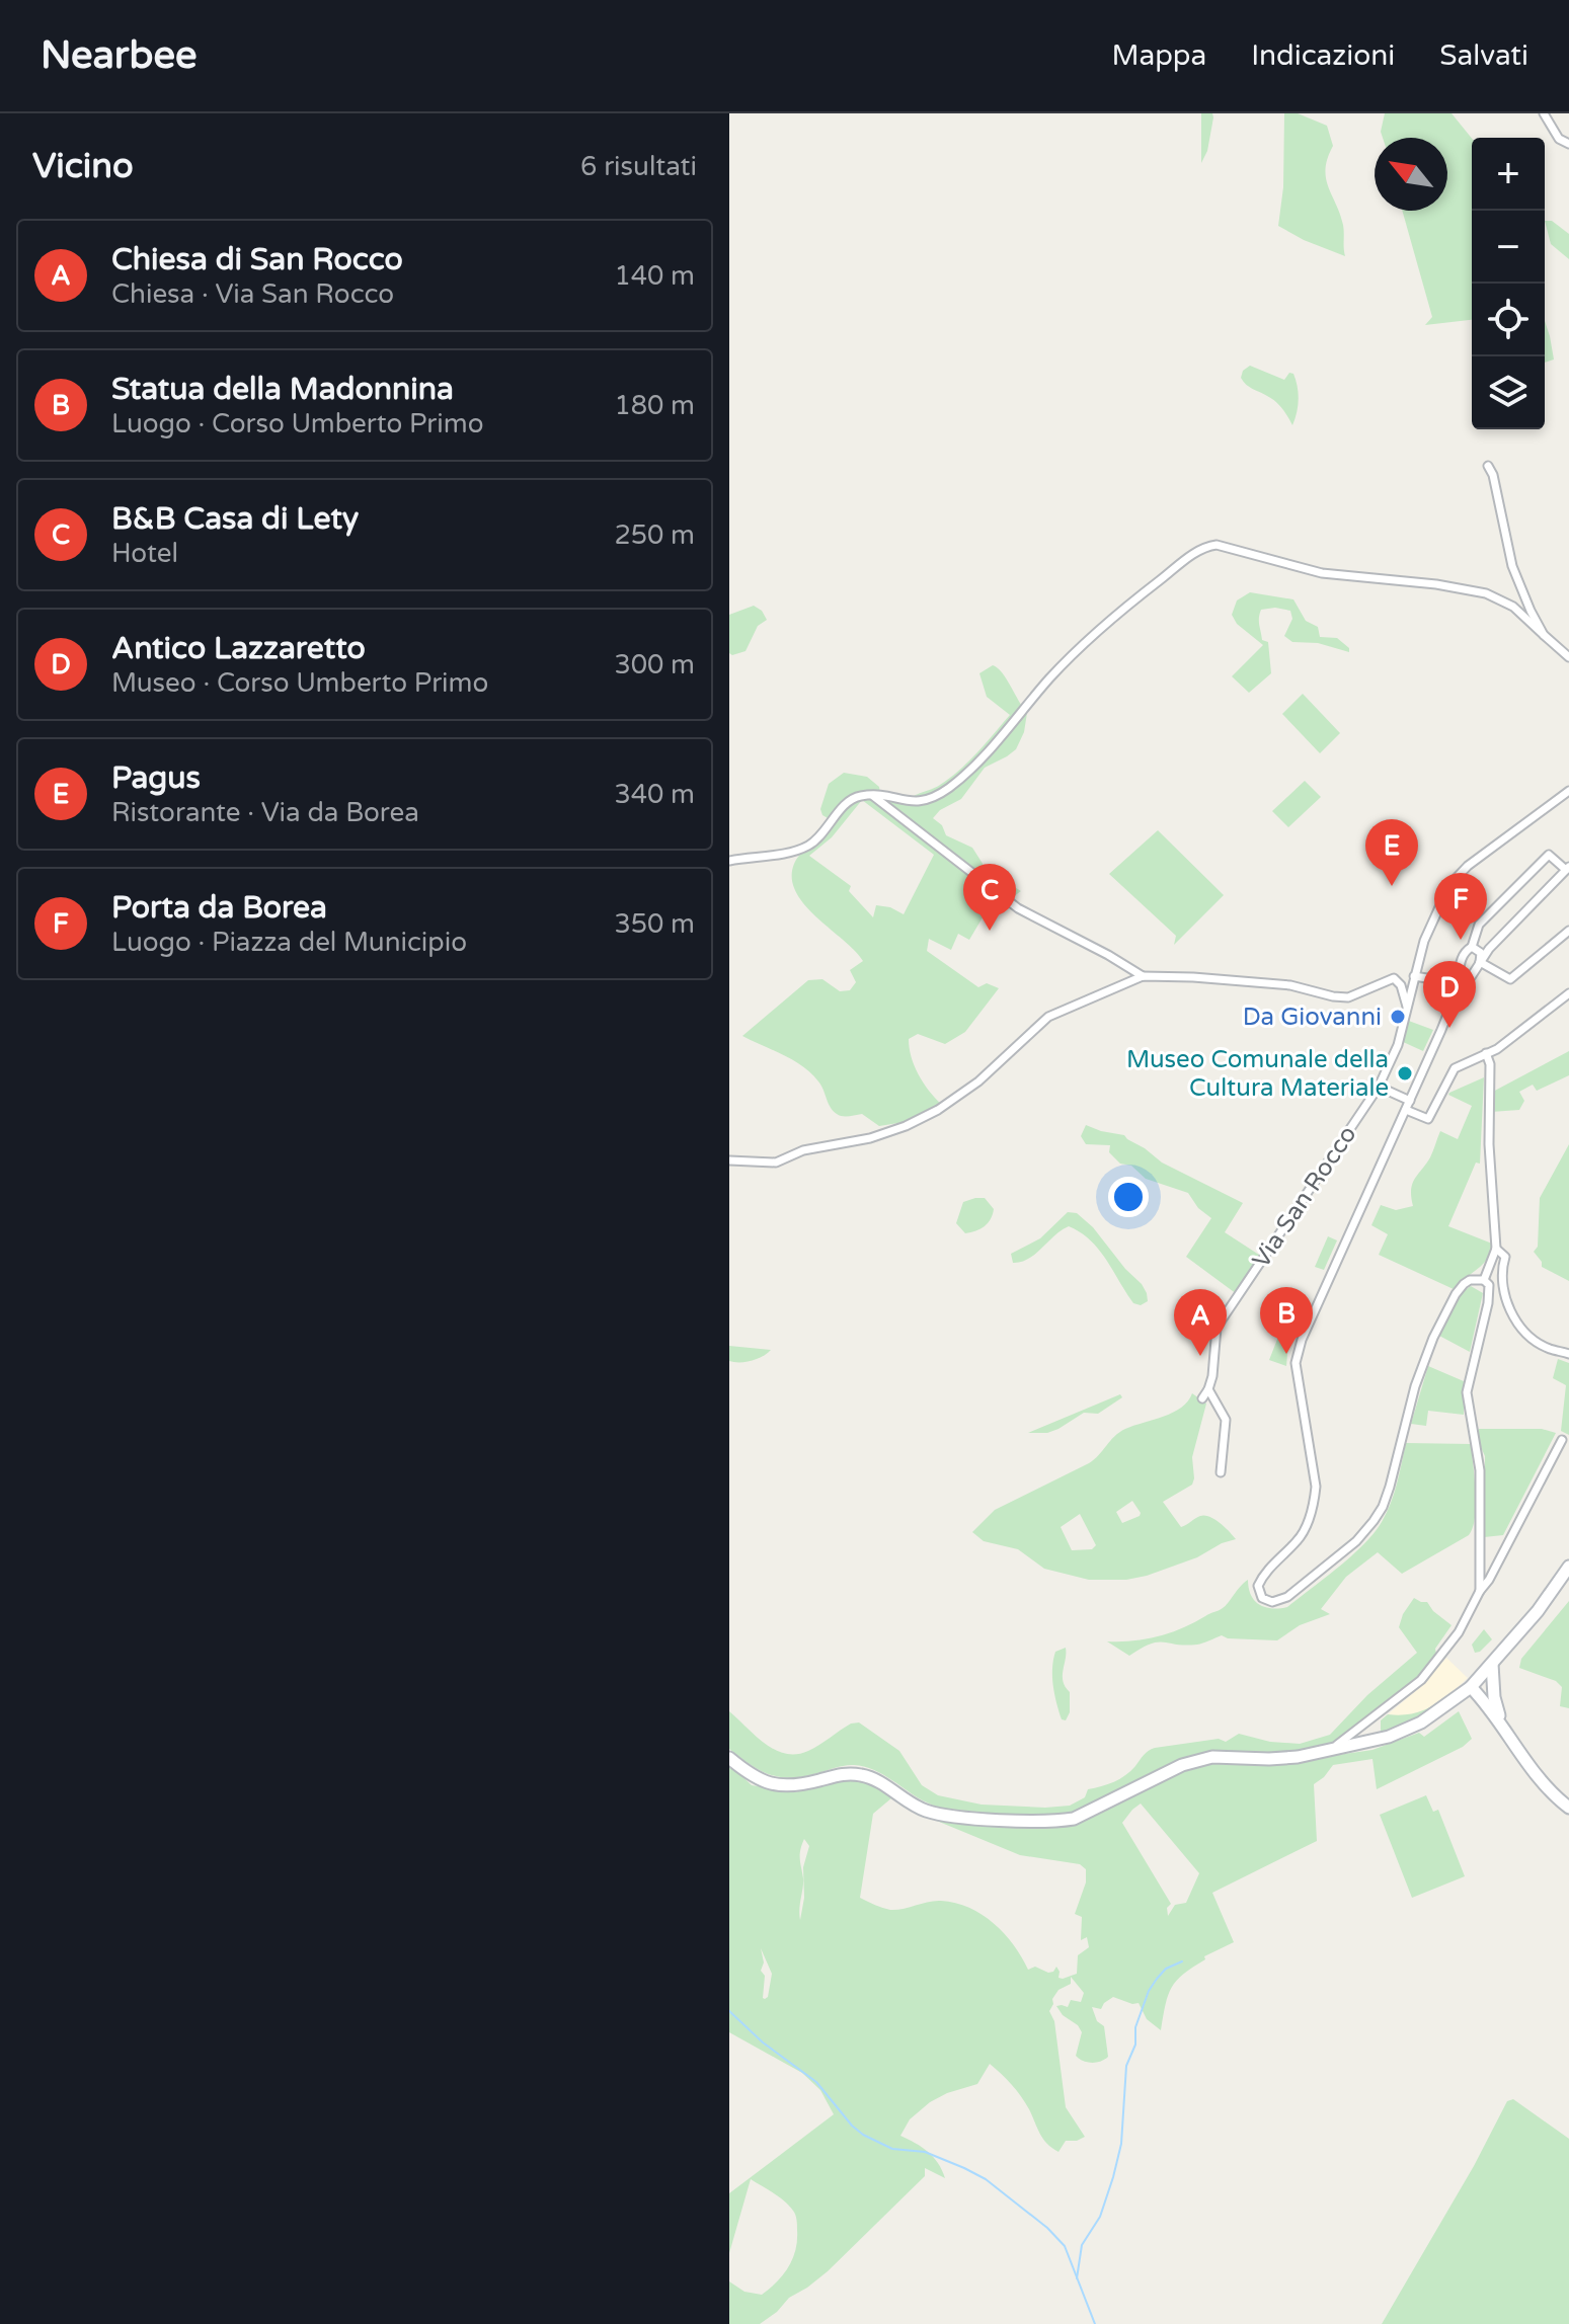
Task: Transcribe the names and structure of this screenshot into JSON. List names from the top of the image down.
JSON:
{
  "streets": {
    "street": ["Via San Rocco"]
  },
  "places": ["Da Giovanni", "Museo Comunale della Cultura Materiale"],
  "north": "top left",
  "page": {
    "header": "Nearbee",
    "nav": ["Mappa", "Indicazioni", "Salvati"],
    "heading": ["Vicino", "6 risultati"],
    "map_buttons": ["+", "−"],
    "list": [
      {
        "mark": "A",
        "name": "Chiesa di San Rocco",
        "note": "Chiesa · Via San Rocco",
        "value": "140 m"
      },
      {
        "mark": "B",
        "name": "Statua della Madonnina",
        "note": "Luogo · Corso Umberto Primo",
        "value": "180 m"
      },
      {
        "mark": "C",
        "name": "B&B Casa di Lety",
        "note": "Hotel",
        "value": "250 m"
      },
      {
        "mark": "D",
        "name": "Antico Lazzaretto",
        "note": "Museo · Corso Umberto Primo",
        "value": "300 m"
      },
      {
        "mark": "E",
        "name": "Pagus",
        "note": "Ristorante · Via da Borea",
        "value": "340 m"
      },
      {
        "mark": "F",
        "name": "Porta da Borea",
        "note": "Luogo · Piazza del Municipio",
        "value": "350 m"
      }
    ],
    "pins": [
      "E",
      "C",
      "F",
      "D",
      "B",
      "A"
    ]
  }
}
